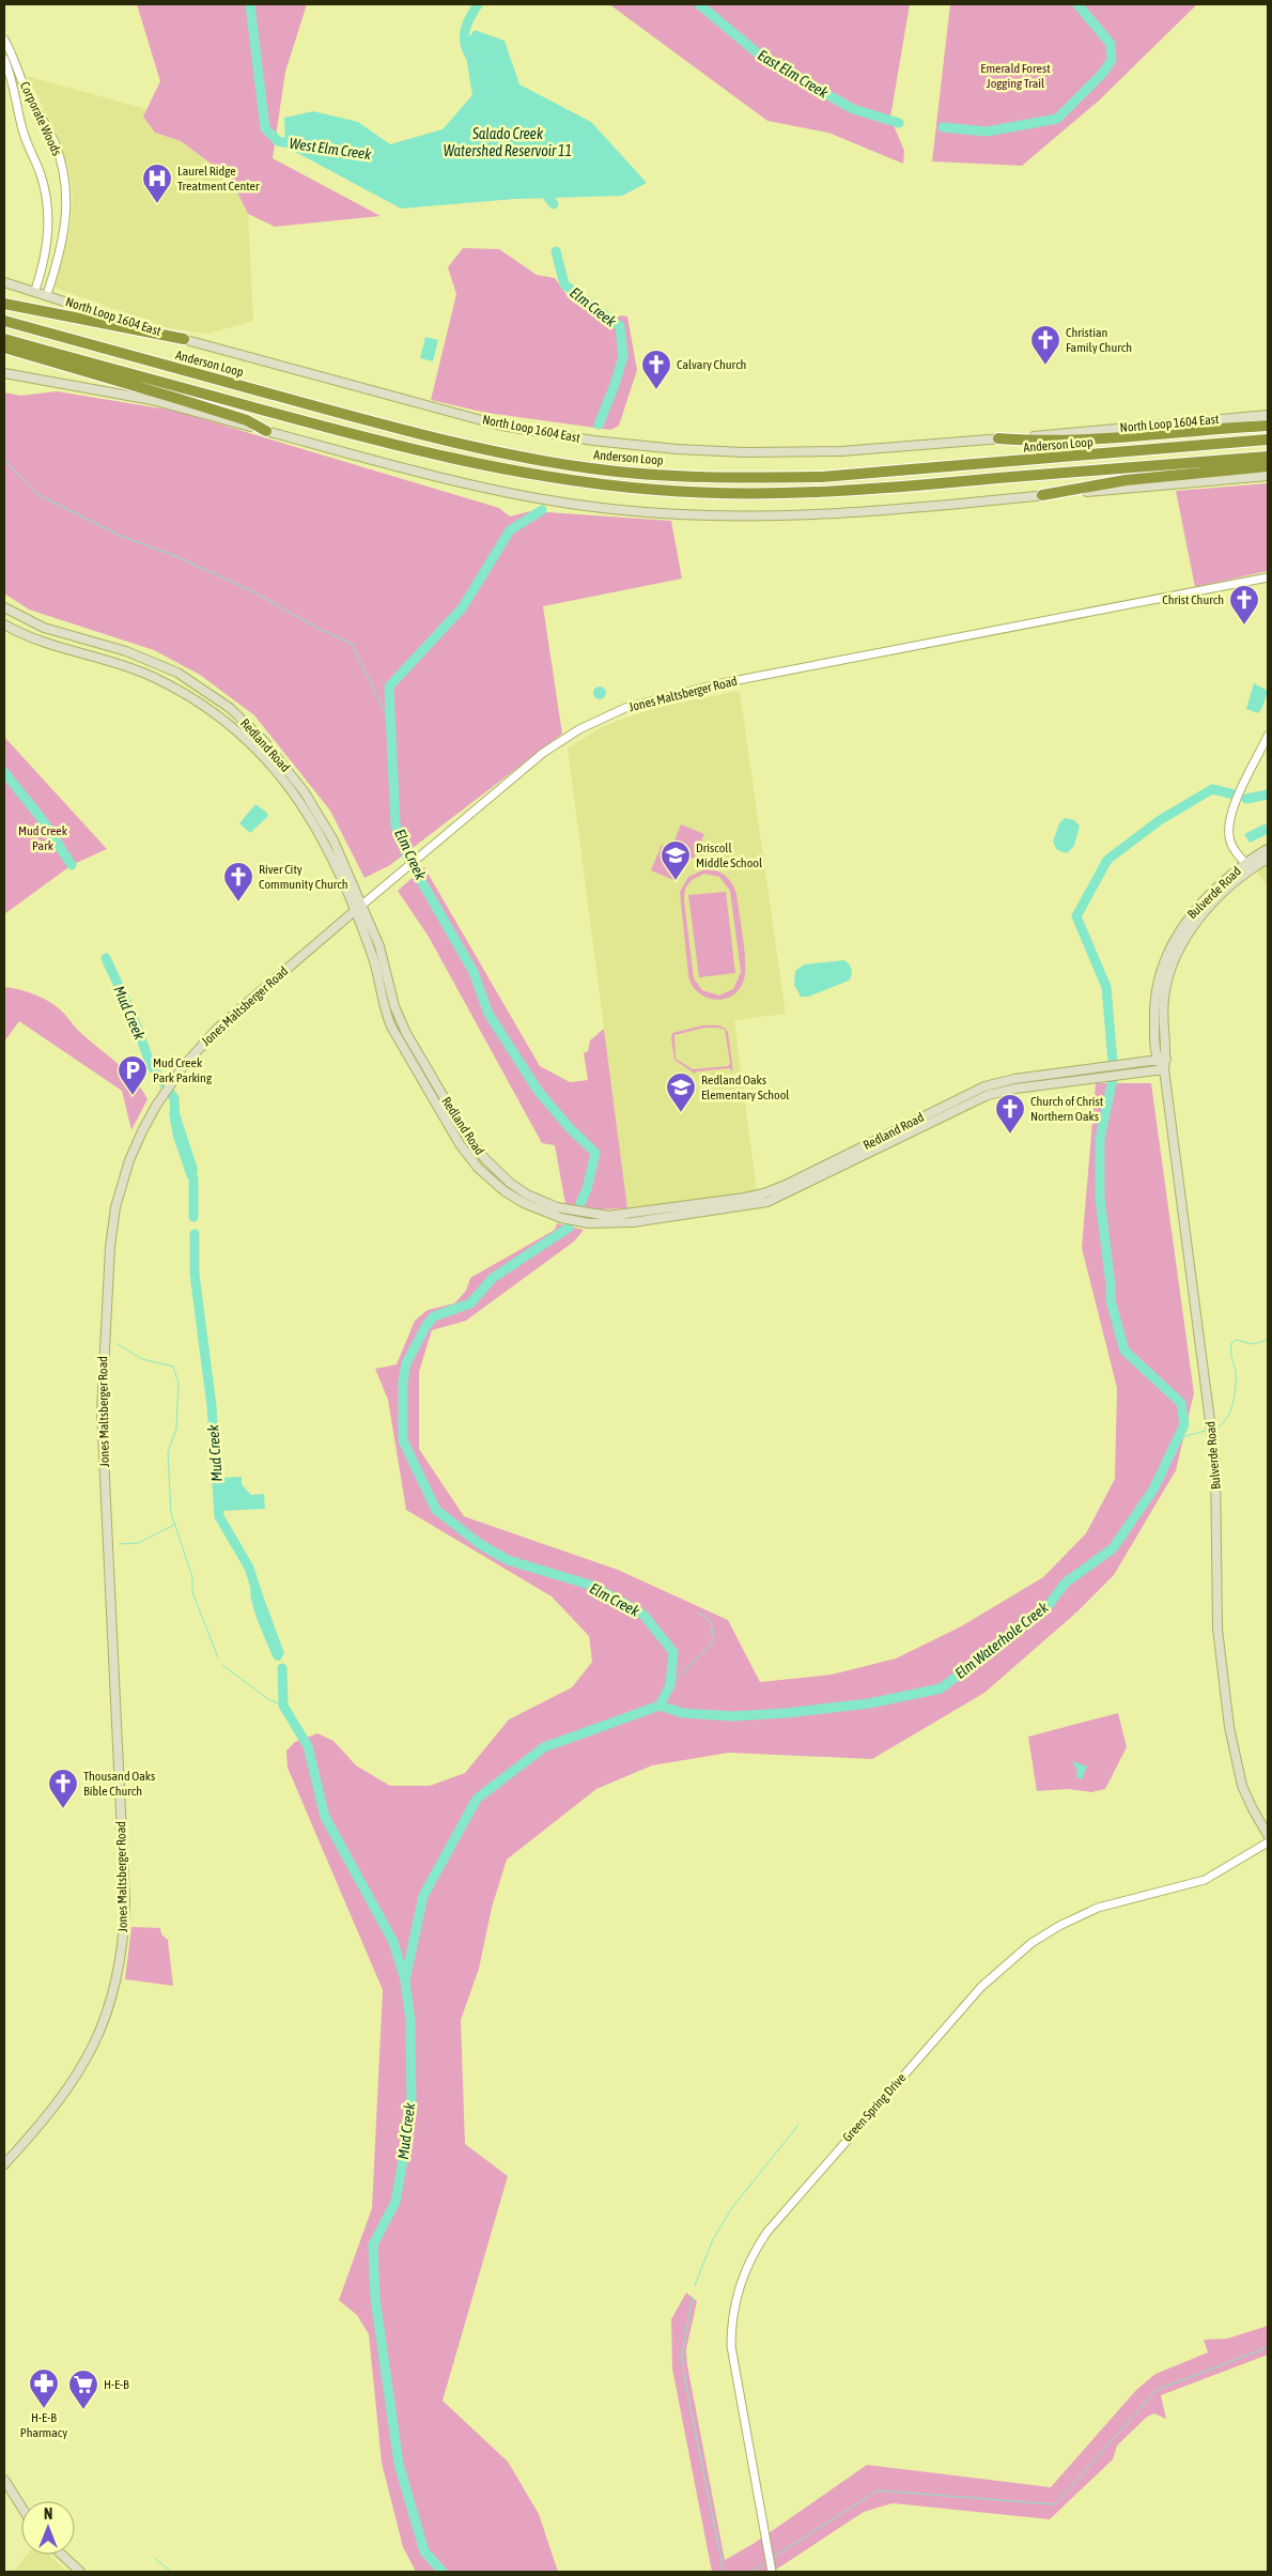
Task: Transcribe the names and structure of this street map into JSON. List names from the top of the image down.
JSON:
{
  "streets": {
    "highway": ["Anderson Loop"],
    "main road": [
      "North Loop 1604 East",
      "Jones Maltsberger Road",
      "Redland Road",
      "Bulverde Road"
    ],
    "street": ["Corporate Woods", "Green Spring Drive"]
  },
  "crossings": [
    ["Corporate Woods", "North Loop 1604 East"],
    ["Jones Maltsberger Road", "Redland Road"],
    ["Redland Road", "Bulverde Road"]
  ],
  "water": [
    "East Elm Creek",
    "Salado Creek Watershed Reservoir 11",
    "West Elm Creek",
    "Elm Creek",
    "Mud Creek",
    "Elm Waterhole Creek"
  ],
  "parks": ["Emerald Forest Jogging Trail", "Mud Creek Park"],
  "places": {
    "hospital": ["Laurel Ridge Treatment Center"],
    "church": [
      "Christian Family Church",
      "Calvary Church",
      "Christ Church",
      "River City Community Church",
      "Church of Christ Northern Oaks",
      "Thousand Oaks Bible Church"
    ],
    "school or university": ["Driscoll Middle School", "Redland Oaks Elementary School"],
    "parking": ["Mud Creek Park Parking"],
    "pharmacy": ["H-E-B Pharmacy"],
    "supermarket": ["H-E-B"]
  },
  "north": "top"
}
